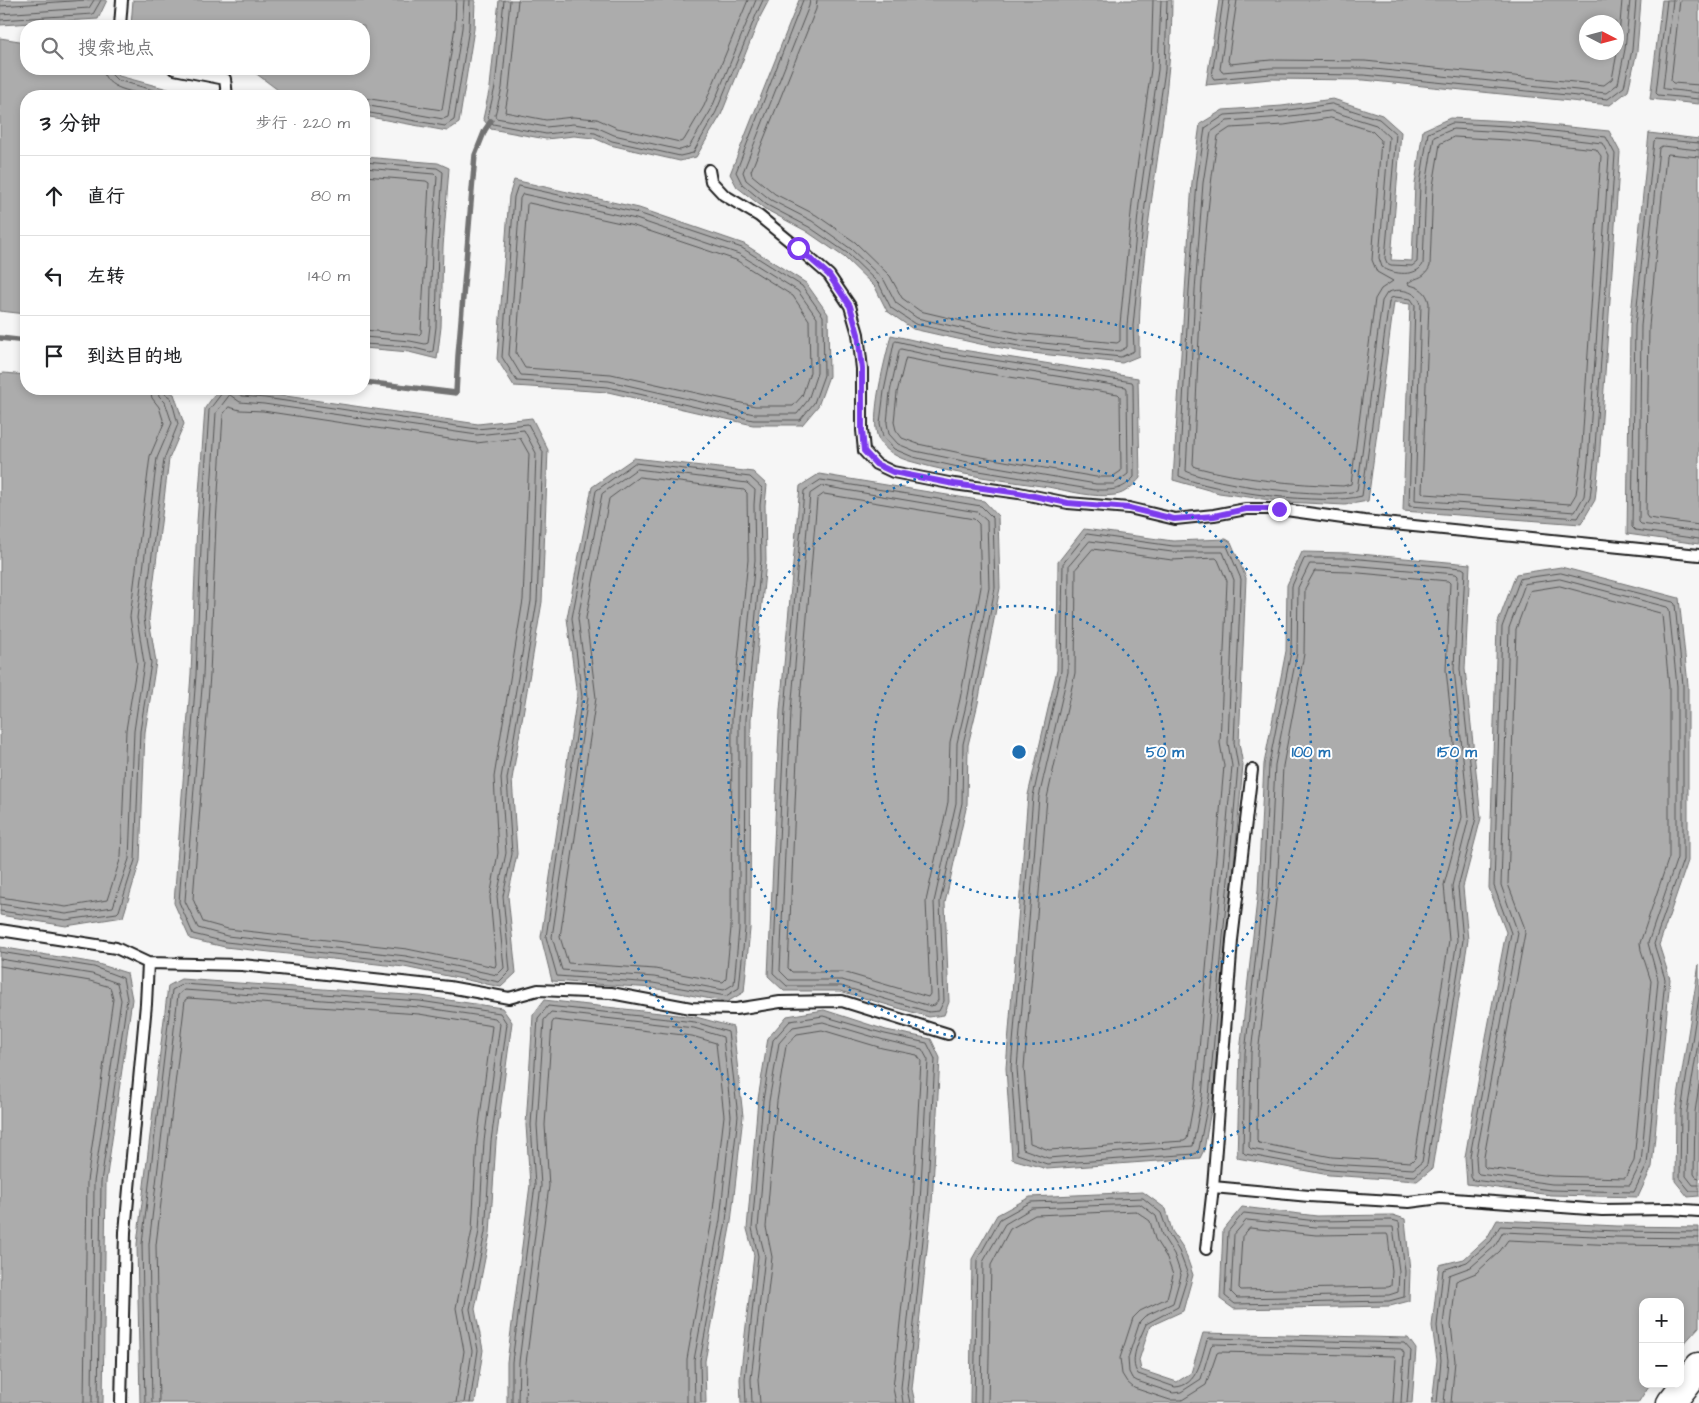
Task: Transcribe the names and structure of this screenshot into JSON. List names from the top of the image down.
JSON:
{
  "north": "right",
  "page": {
    "search": "搜索地点",
    "heading": ["3 分钟", "步行 · 220 m"],
    "list": [
      ["直行", "80 m"],
      ["左转", "140 m"],
      "到达目的地"
    ],
    "map_buttons": ["+", "−"]
  },
  "rings": ["50 m", "100 m", "150 m"]
}
